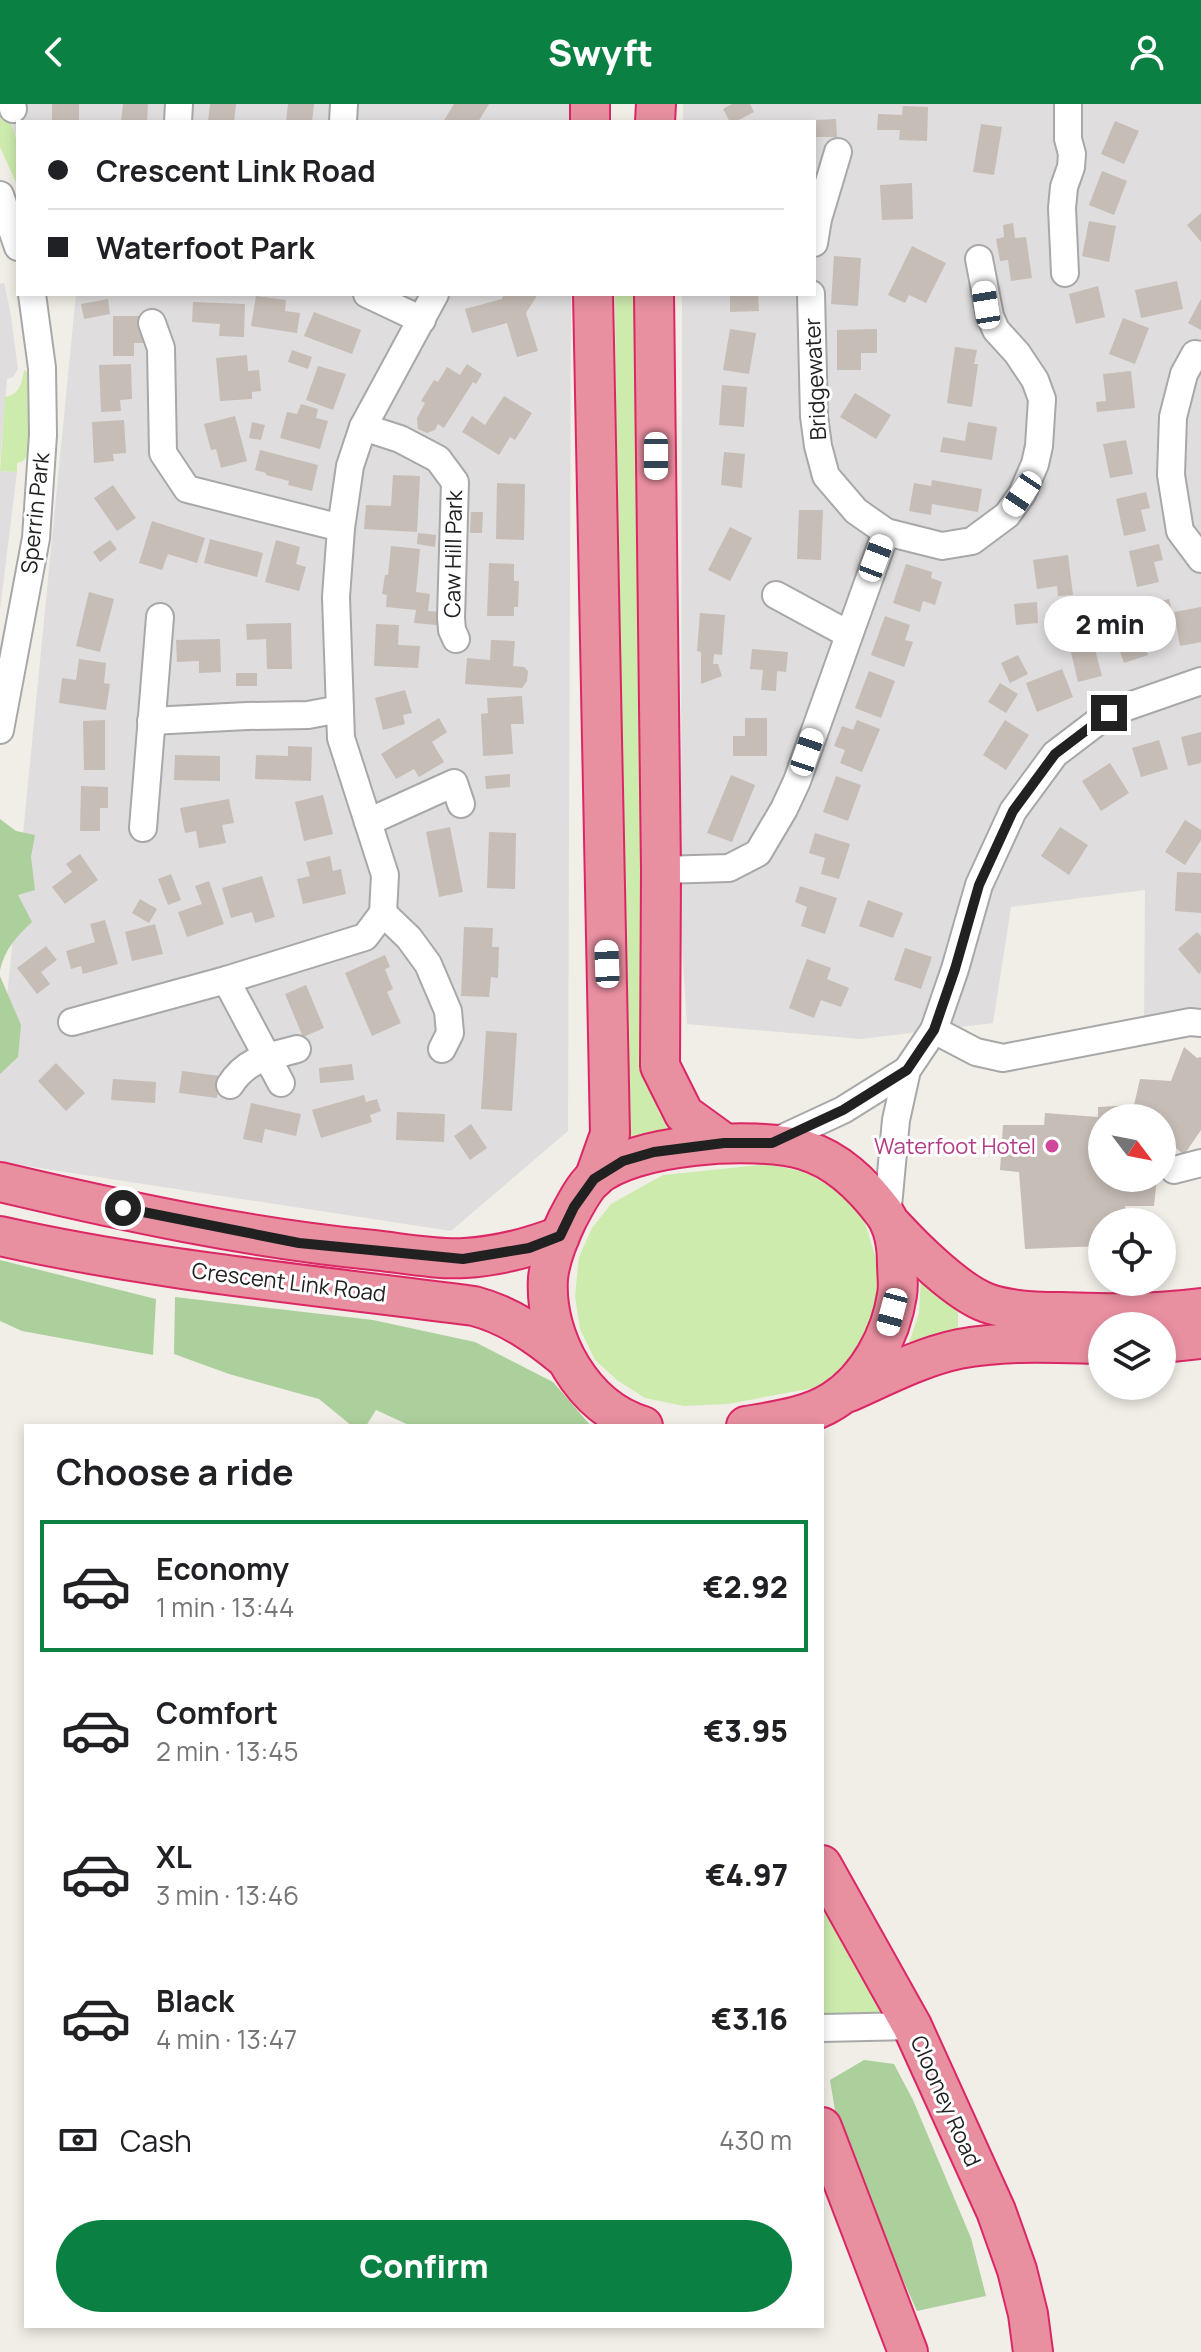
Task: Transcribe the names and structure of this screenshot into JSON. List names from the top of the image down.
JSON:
{
  "streets": {
    "highway": ["Crescent Link Road", "Clooney Road"],
    "street": ["Bridgewater", "Sperrin Park", "Caw Hill Park"]
  },
  "places": ["Waterfoot Hotel"],
  "north": "bottom right",
  "page": {
    "header": "Swyft",
    "banner": ["Crescent Link Road", "Waterfoot Park"],
    "bubble": "2 min",
    "heading": "Choose a ride",
    "list": [
      {
        "name": "Economy",
        "note": "1 min · 13:44",
        "value": "€2.92"
      },
      {
        "name": "Comfort",
        "note": "2 min · 13:45",
        "value": "€3.95"
      },
      {
        "name": "XL",
        "note": "3 min · 13:46",
        "value": "€4.97"
      },
      {
        "name": "Black",
        "note": "4 min · 13:47",
        "value": "€3.16"
      }
    ],
    "pay": ["Cash", "430 m"],
    "buttons": "Confirm"
  }
}
